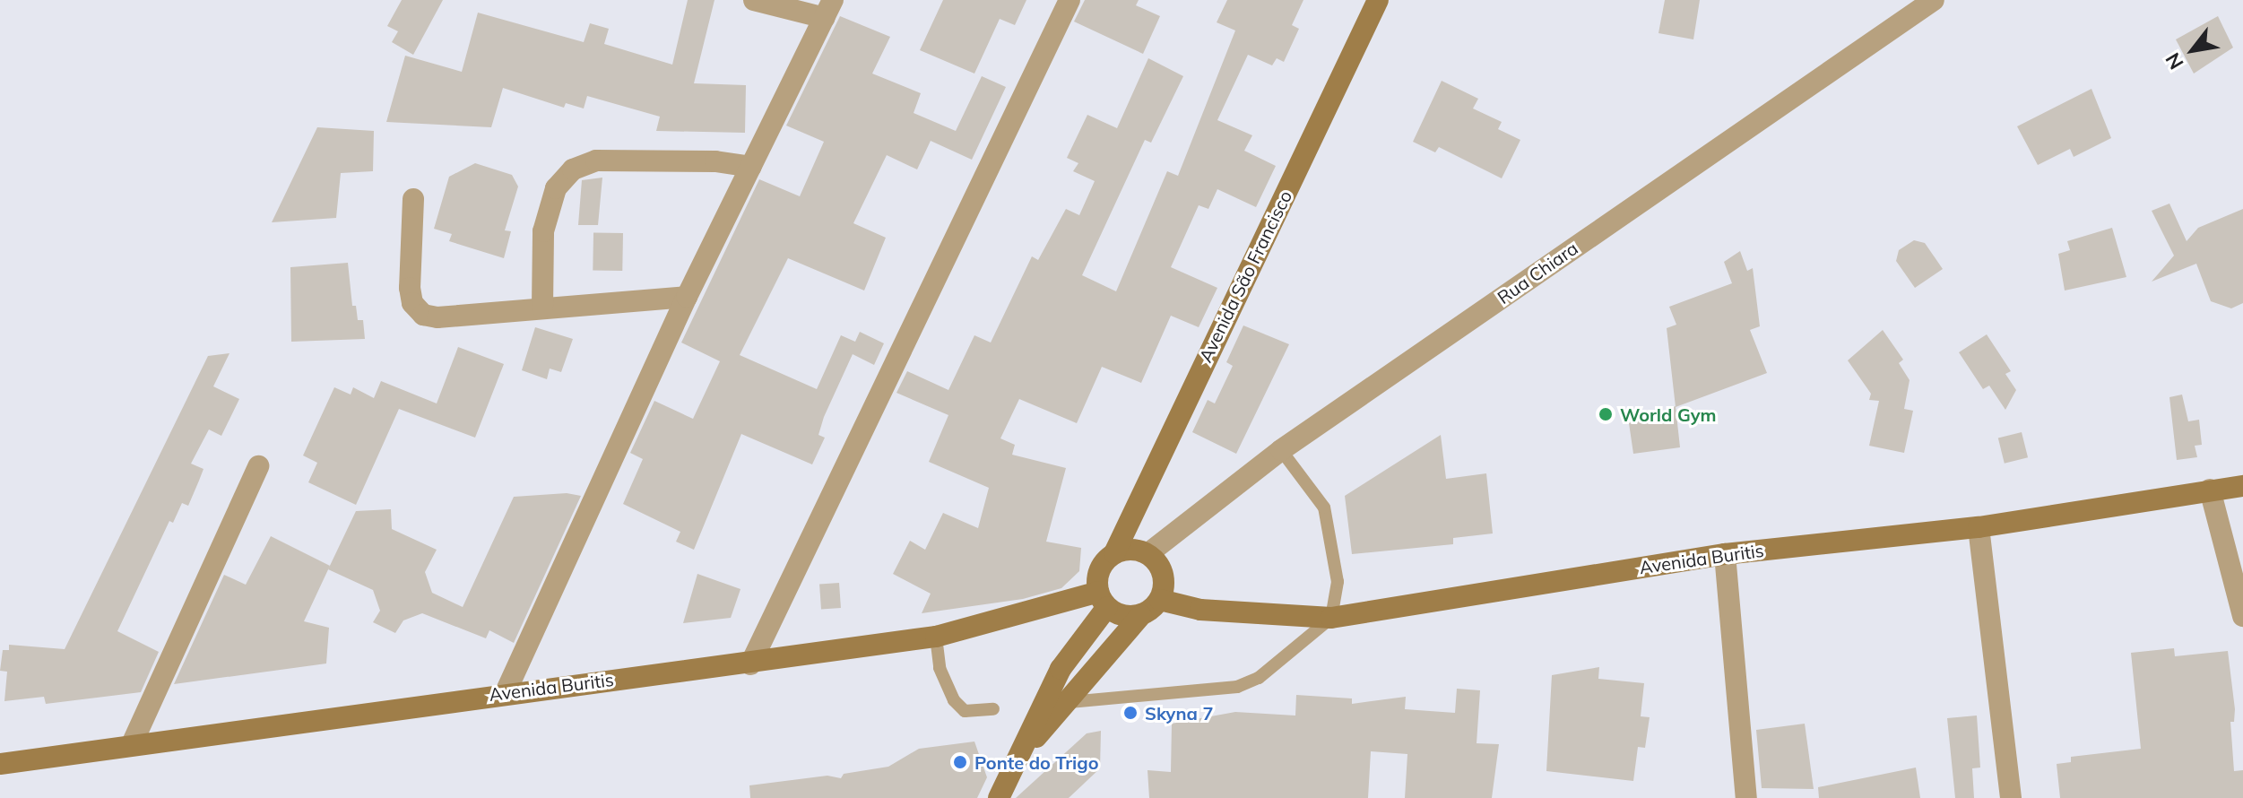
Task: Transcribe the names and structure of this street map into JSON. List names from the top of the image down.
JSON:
{
  "streets": {
    "street": ["Rua Chiara", "Avenida São Francisco", "Avenida Buritis"]
  },
  "crossings": [
    ["Rua Chiara", "Avenida São Francisco"],
    ["Rua Chiara", "Avenida Buritis"],
    ["Avenida São Francisco", "Avenida Buritis"]
  ],
  "places": ["World Gym", "Skyna 7", "Ponte do Trigo"],
  "north": "bottom left"
}
